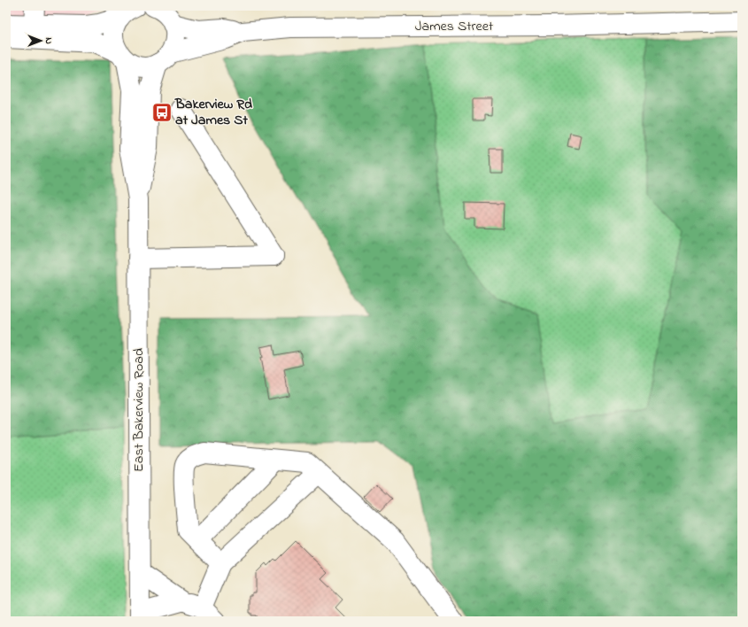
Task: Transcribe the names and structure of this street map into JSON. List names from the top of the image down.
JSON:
{
  "streets": {
    "main road": ["James Street", "East Bakerview Road"]
  },
  "crossings": [
    ["James Street", "East Bakerview Road"]
  ],
  "places": {
    "bus stop": ["Bakerview Rd at James St"]
  },
  "north": "right"
}
